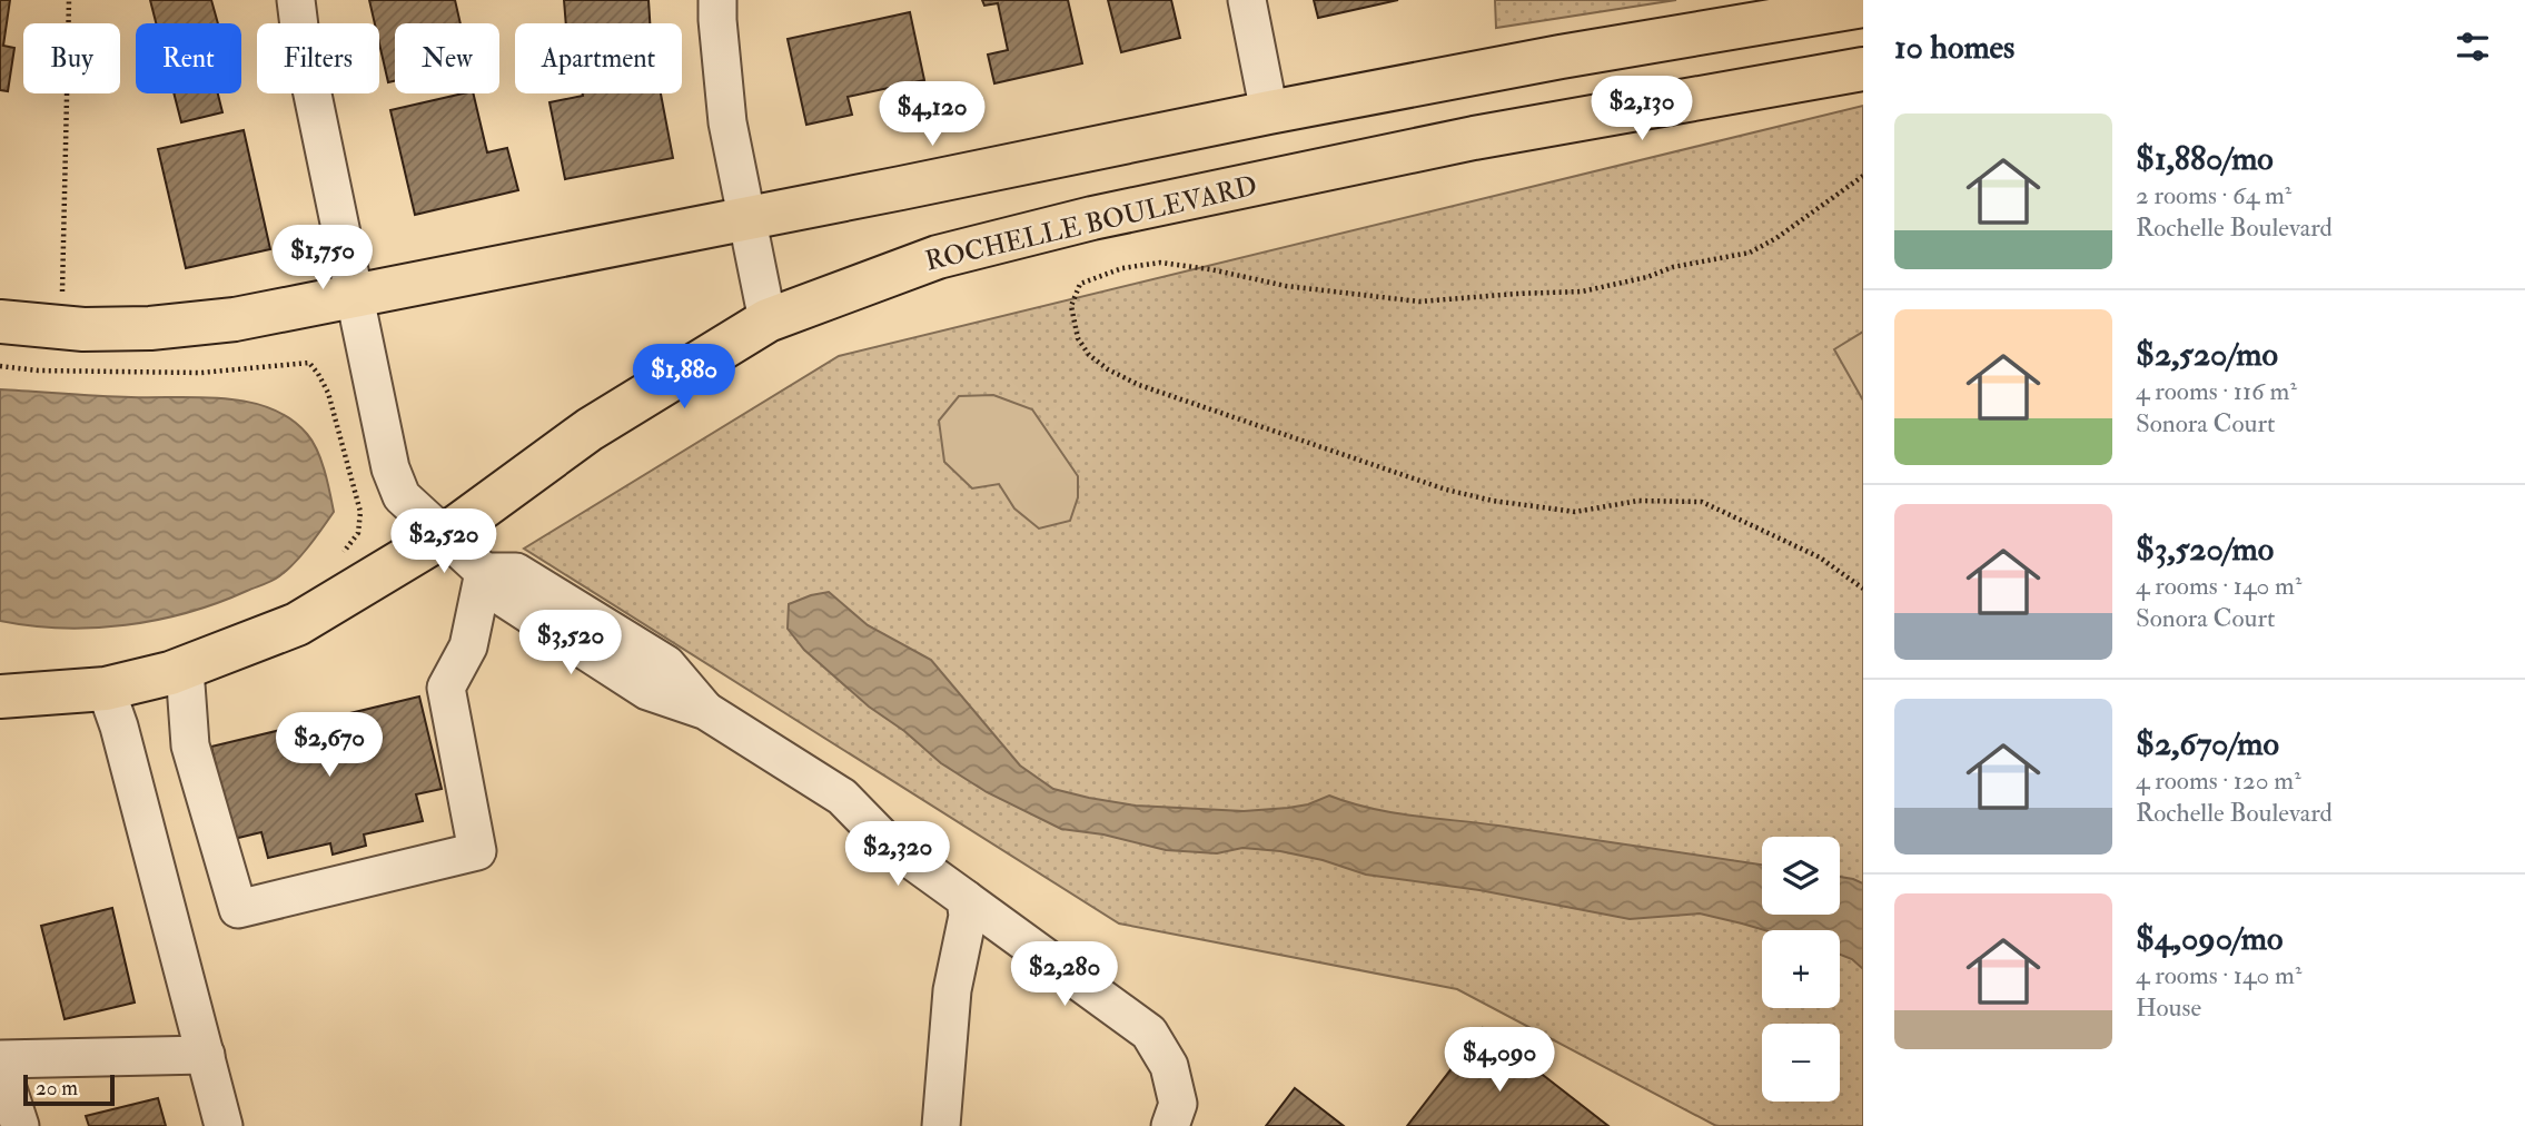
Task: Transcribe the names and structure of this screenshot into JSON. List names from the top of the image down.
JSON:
{
  "streets": {
    "main road": ["ROCHELLE BOULEVARD"]
  },
  "scale_bar": "20 m",
  "page": {
    "heading": "10 homes",
    "chip": [
      "Buy",
      "Rent",
      "Filters",
      "New",
      "Apartment"
    ],
    "price": [
      "$2,130",
      "$4,120",
      "$1,750",
      "$1,880",
      "$2,520",
      "$3,520",
      "$2,670",
      "$2,320",
      "$2,280",
      "$4,090"
    ],
    "list": [
      {
        "name": "$1,880/mo",
        "note": "2 rooms · 64 m² · Rochelle Boulevard"
      },
      {
        "name": "$2,520/mo",
        "note": "4 rooms · 116 m² · Sonora Court"
      },
      {
        "name": "$3,520/mo",
        "note": "4 rooms · 140 m² · Sonora Court"
      },
      {
        "name": "$2,670/mo",
        "note": "4 rooms · 120 m² · Rochelle Boulevard"
      },
      {
        "name": "$4,090/mo",
        "note": "4 rooms · 140 m² · House"
      }
    ],
    "map_buttons": ["+", "−"],
    "scale": "20 m"
  }
}
